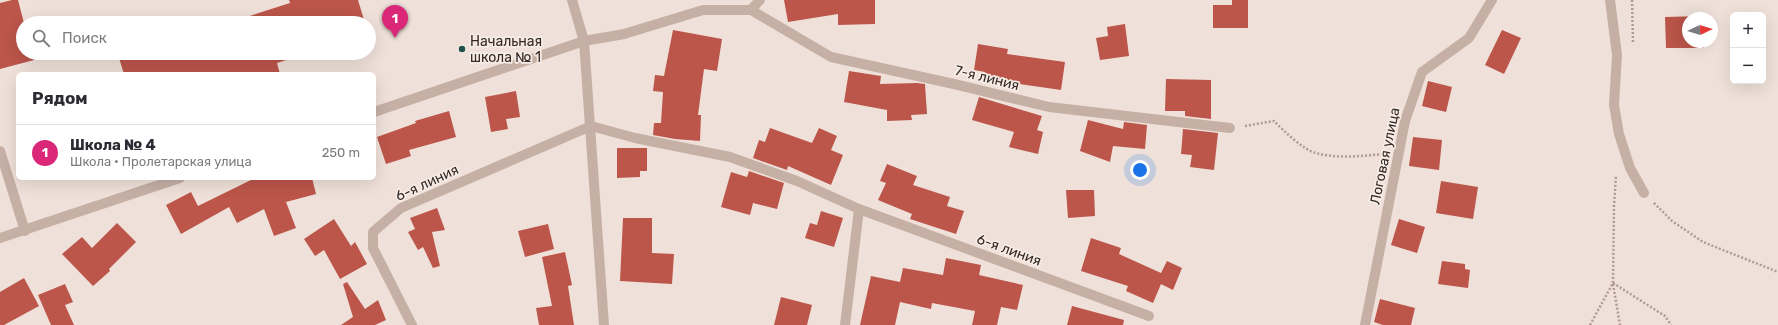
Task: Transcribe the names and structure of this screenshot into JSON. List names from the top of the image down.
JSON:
{
  "streets": {
    "street": ["7-я линия", "Логовая улица", "6-я линия"]
  },
  "places": ["Начальная школа № 1"],
  "north": "right",
  "page": {
    "pins": "1",
    "map_buttons": ["+", "−"],
    "search": "Поиск",
    "heading": "Рядом",
    "list": [
      {
        "mark": "1",
        "name": "Школа № 4",
        "note": "Школа · Пролетарская улица",
        "value": "250 m"
      }
    ]
  }
}
